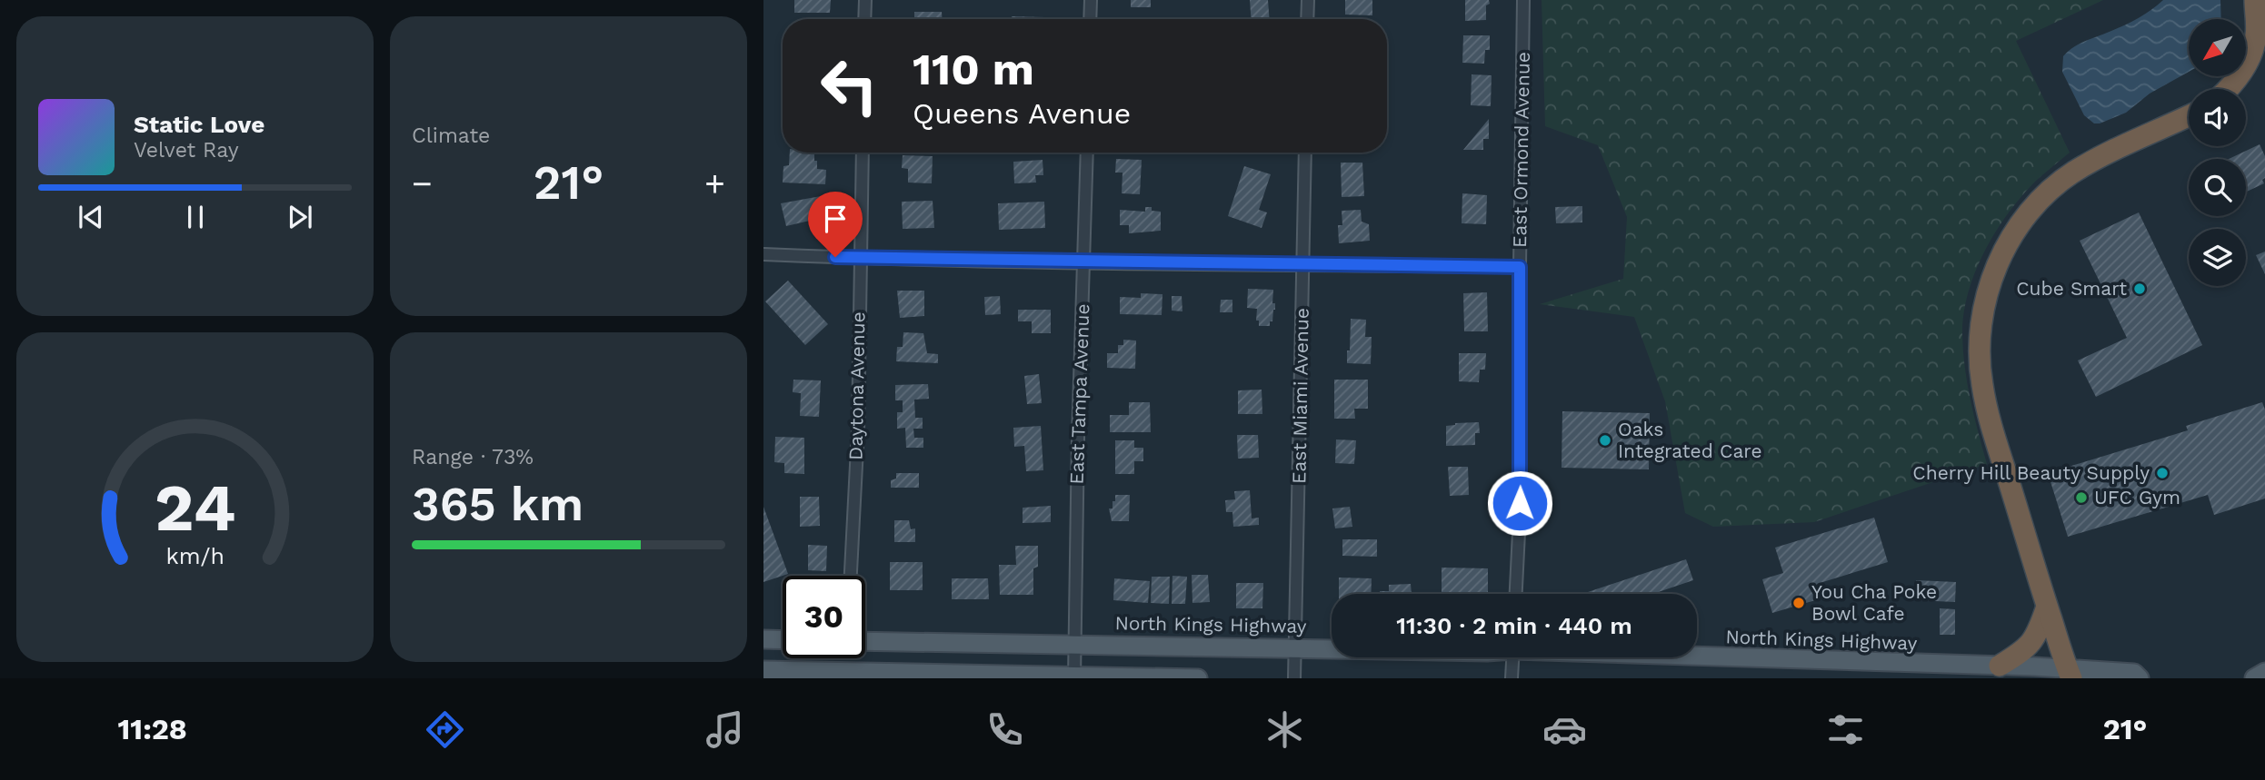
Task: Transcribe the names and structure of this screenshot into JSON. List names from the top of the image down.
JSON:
{
  "streets": {
    "main road": ["North Kings Highway"],
    "street": [
      "East Ormond Avenue",
      "Daytona Avenue",
      "East Tampa Avenue",
      "East Miami Avenue"
    ]
  },
  "crossings": [
    ["East Tampa Avenue", "North Kings Highway"],
    ["East Miami Avenue", "North Kings Highway"]
  ],
  "places": [
    "Cube Smart",
    "Oaks Integrated Care",
    "Cherry Hill Beauty Supply",
    "UFC Gym",
    "You Cha Poke Bowl Cafe"
  ],
  "north": "bottom left",
  "page": {
    "tile": [
      "Climate",
      ["Range · 73%", "365 km"]
    ],
    "turn": ["110 m", "Queens Avenue"],
    "song": ["Static Love", "Velvet Ray"],
    "heat": ["−", "21°", "+"],
    "limit": "30",
    "trip": "11:30 · 2 min · 440 m",
    "tabs": ["11:28", "21°"],
    "gauge": ["24", "km/h"]
  }
}
